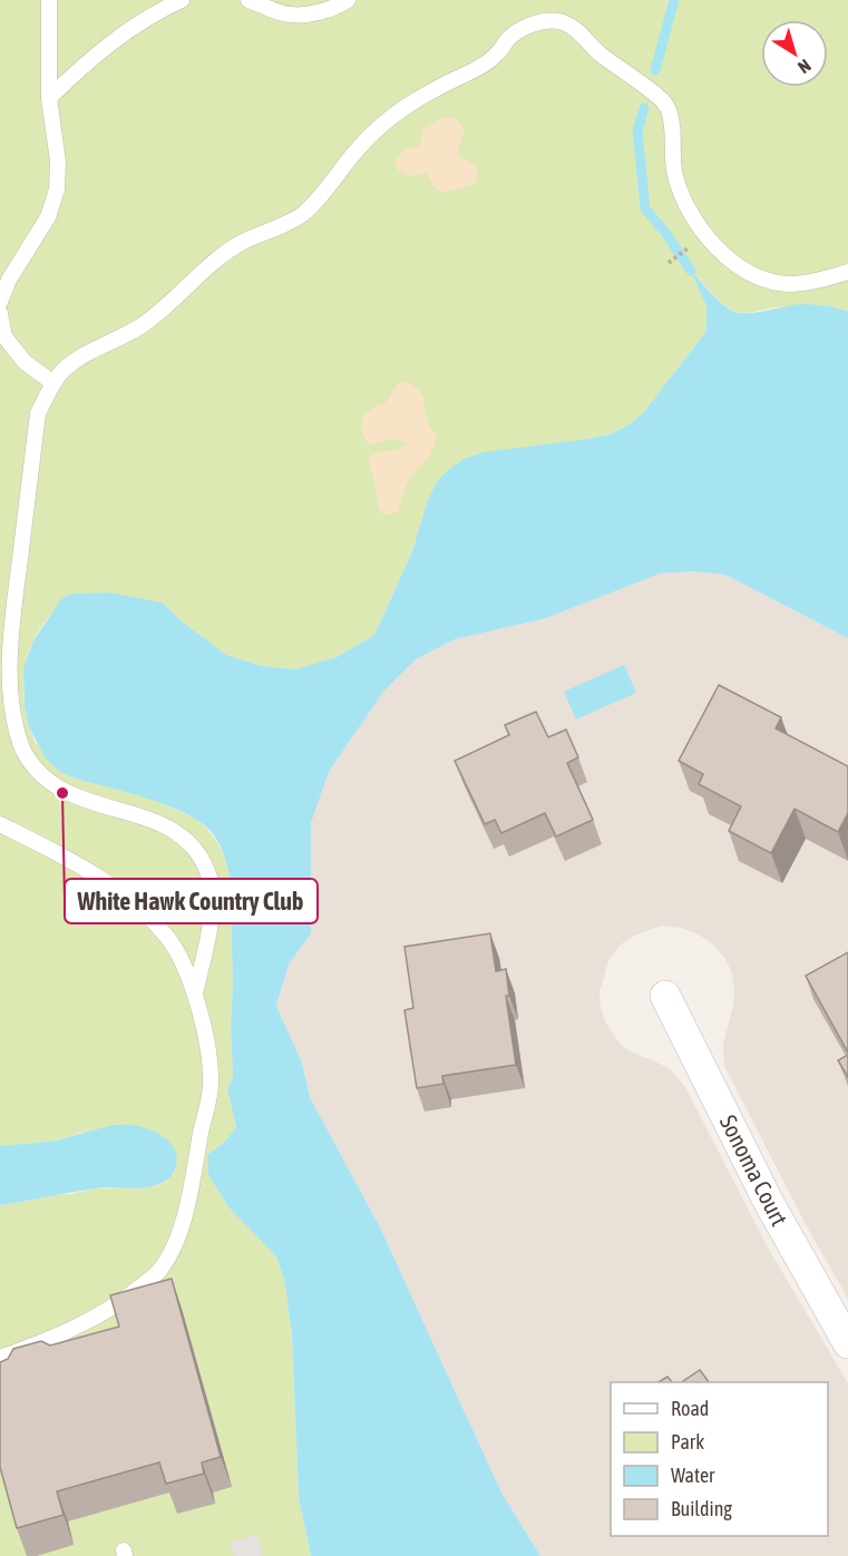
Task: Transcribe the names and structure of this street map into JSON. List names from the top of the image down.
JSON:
{
  "streets": {
    "street": ["Sonoma Court"]
  },
  "places": ["White Hawk Country Club"],
  "legend": [
    "Road",
    "Park",
    "Water",
    "Building"
  ],
  "north": "bottom right"
}
